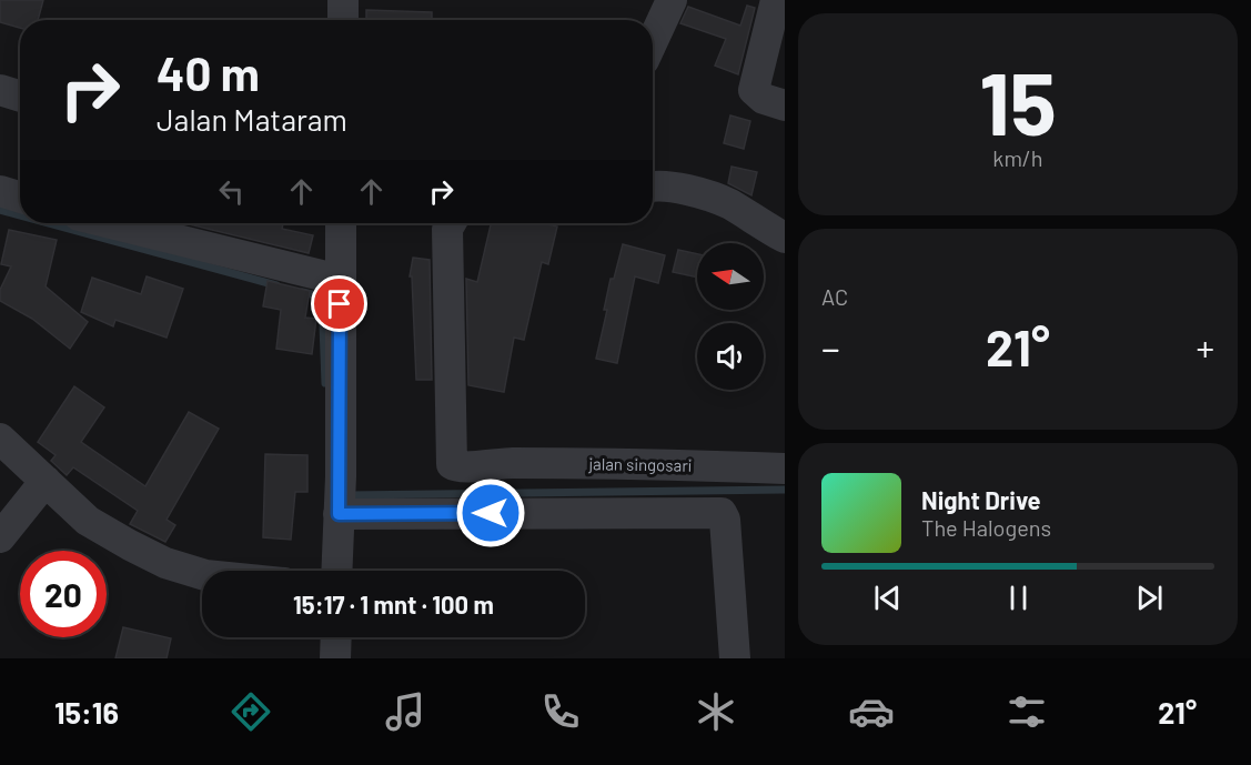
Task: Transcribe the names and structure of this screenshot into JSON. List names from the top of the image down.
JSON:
{
  "streets": {
    "street": ["jalan singosari"]
  },
  "north": "left",
  "page": {
    "tile": [
      ["15", "km/h"],
      "AC"
    ],
    "turn": ["40 m", "Jalan Mataram"],
    "heat": ["−", "21°", "+"],
    "song": ["Night Drive", "The Halogens"],
    "limit": "20",
    "trip": "15:17 · 1 mnt · 100 m",
    "tabs": ["15:16", "21°"]
  }
}
